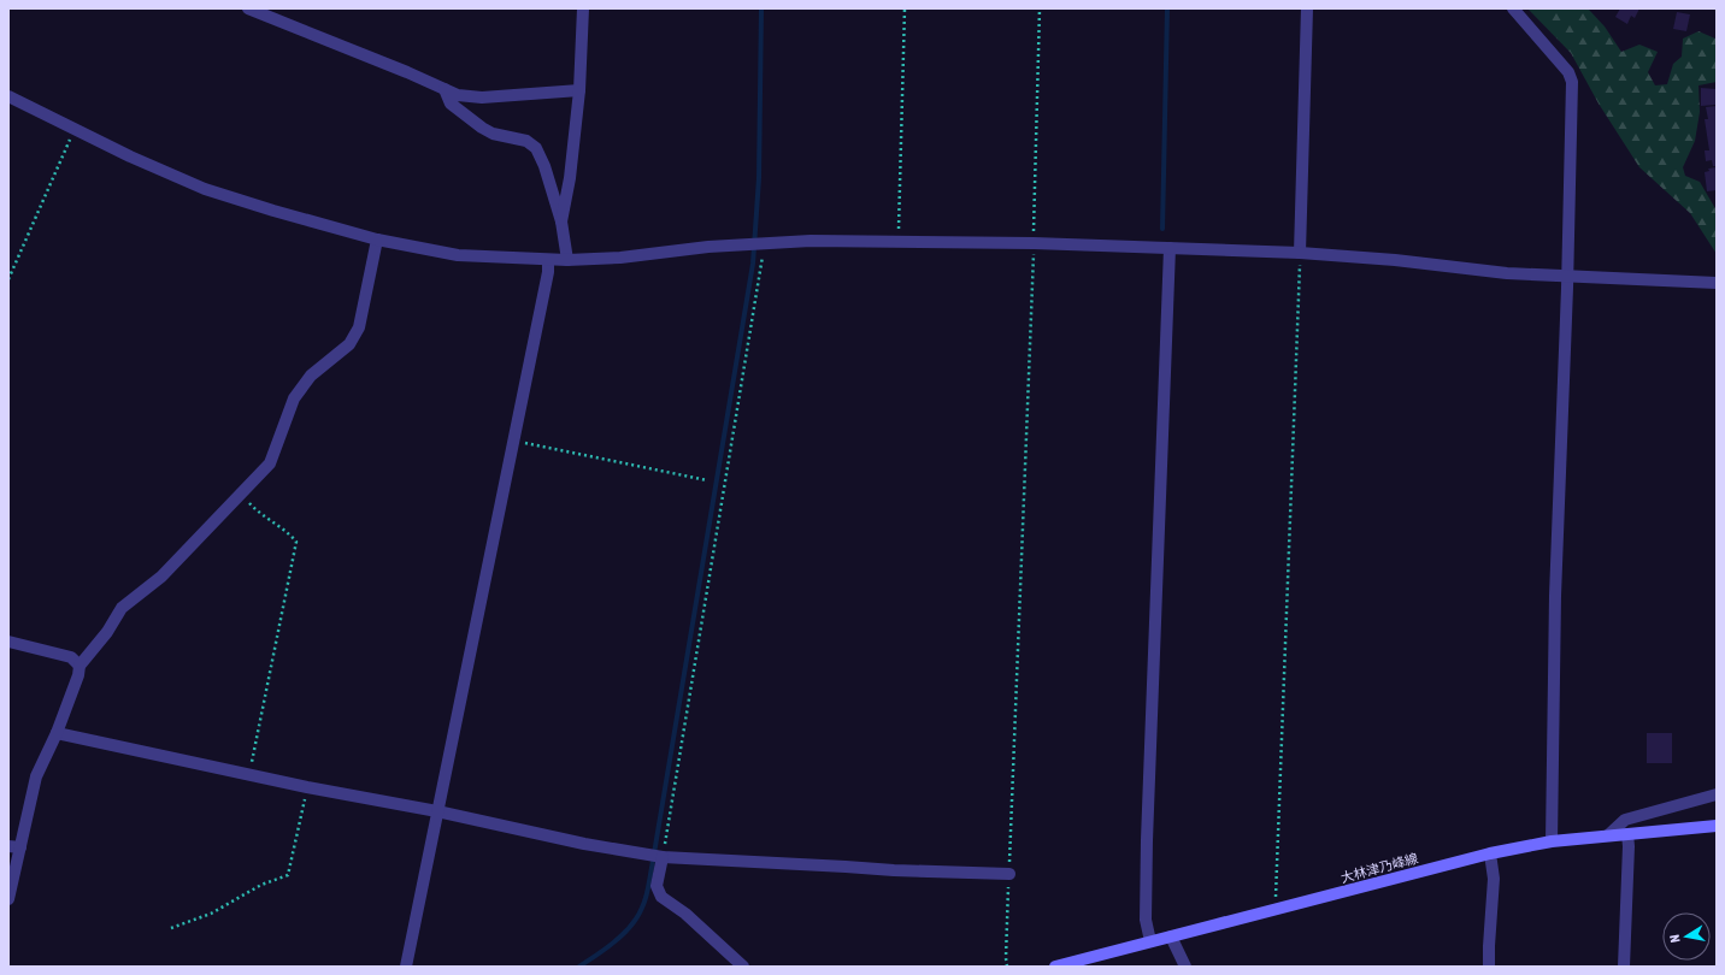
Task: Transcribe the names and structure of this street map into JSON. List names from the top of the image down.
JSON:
{
  "streets": {
    "main road": ["大林津乃峰線"]
  },
  "north": "left"
}
